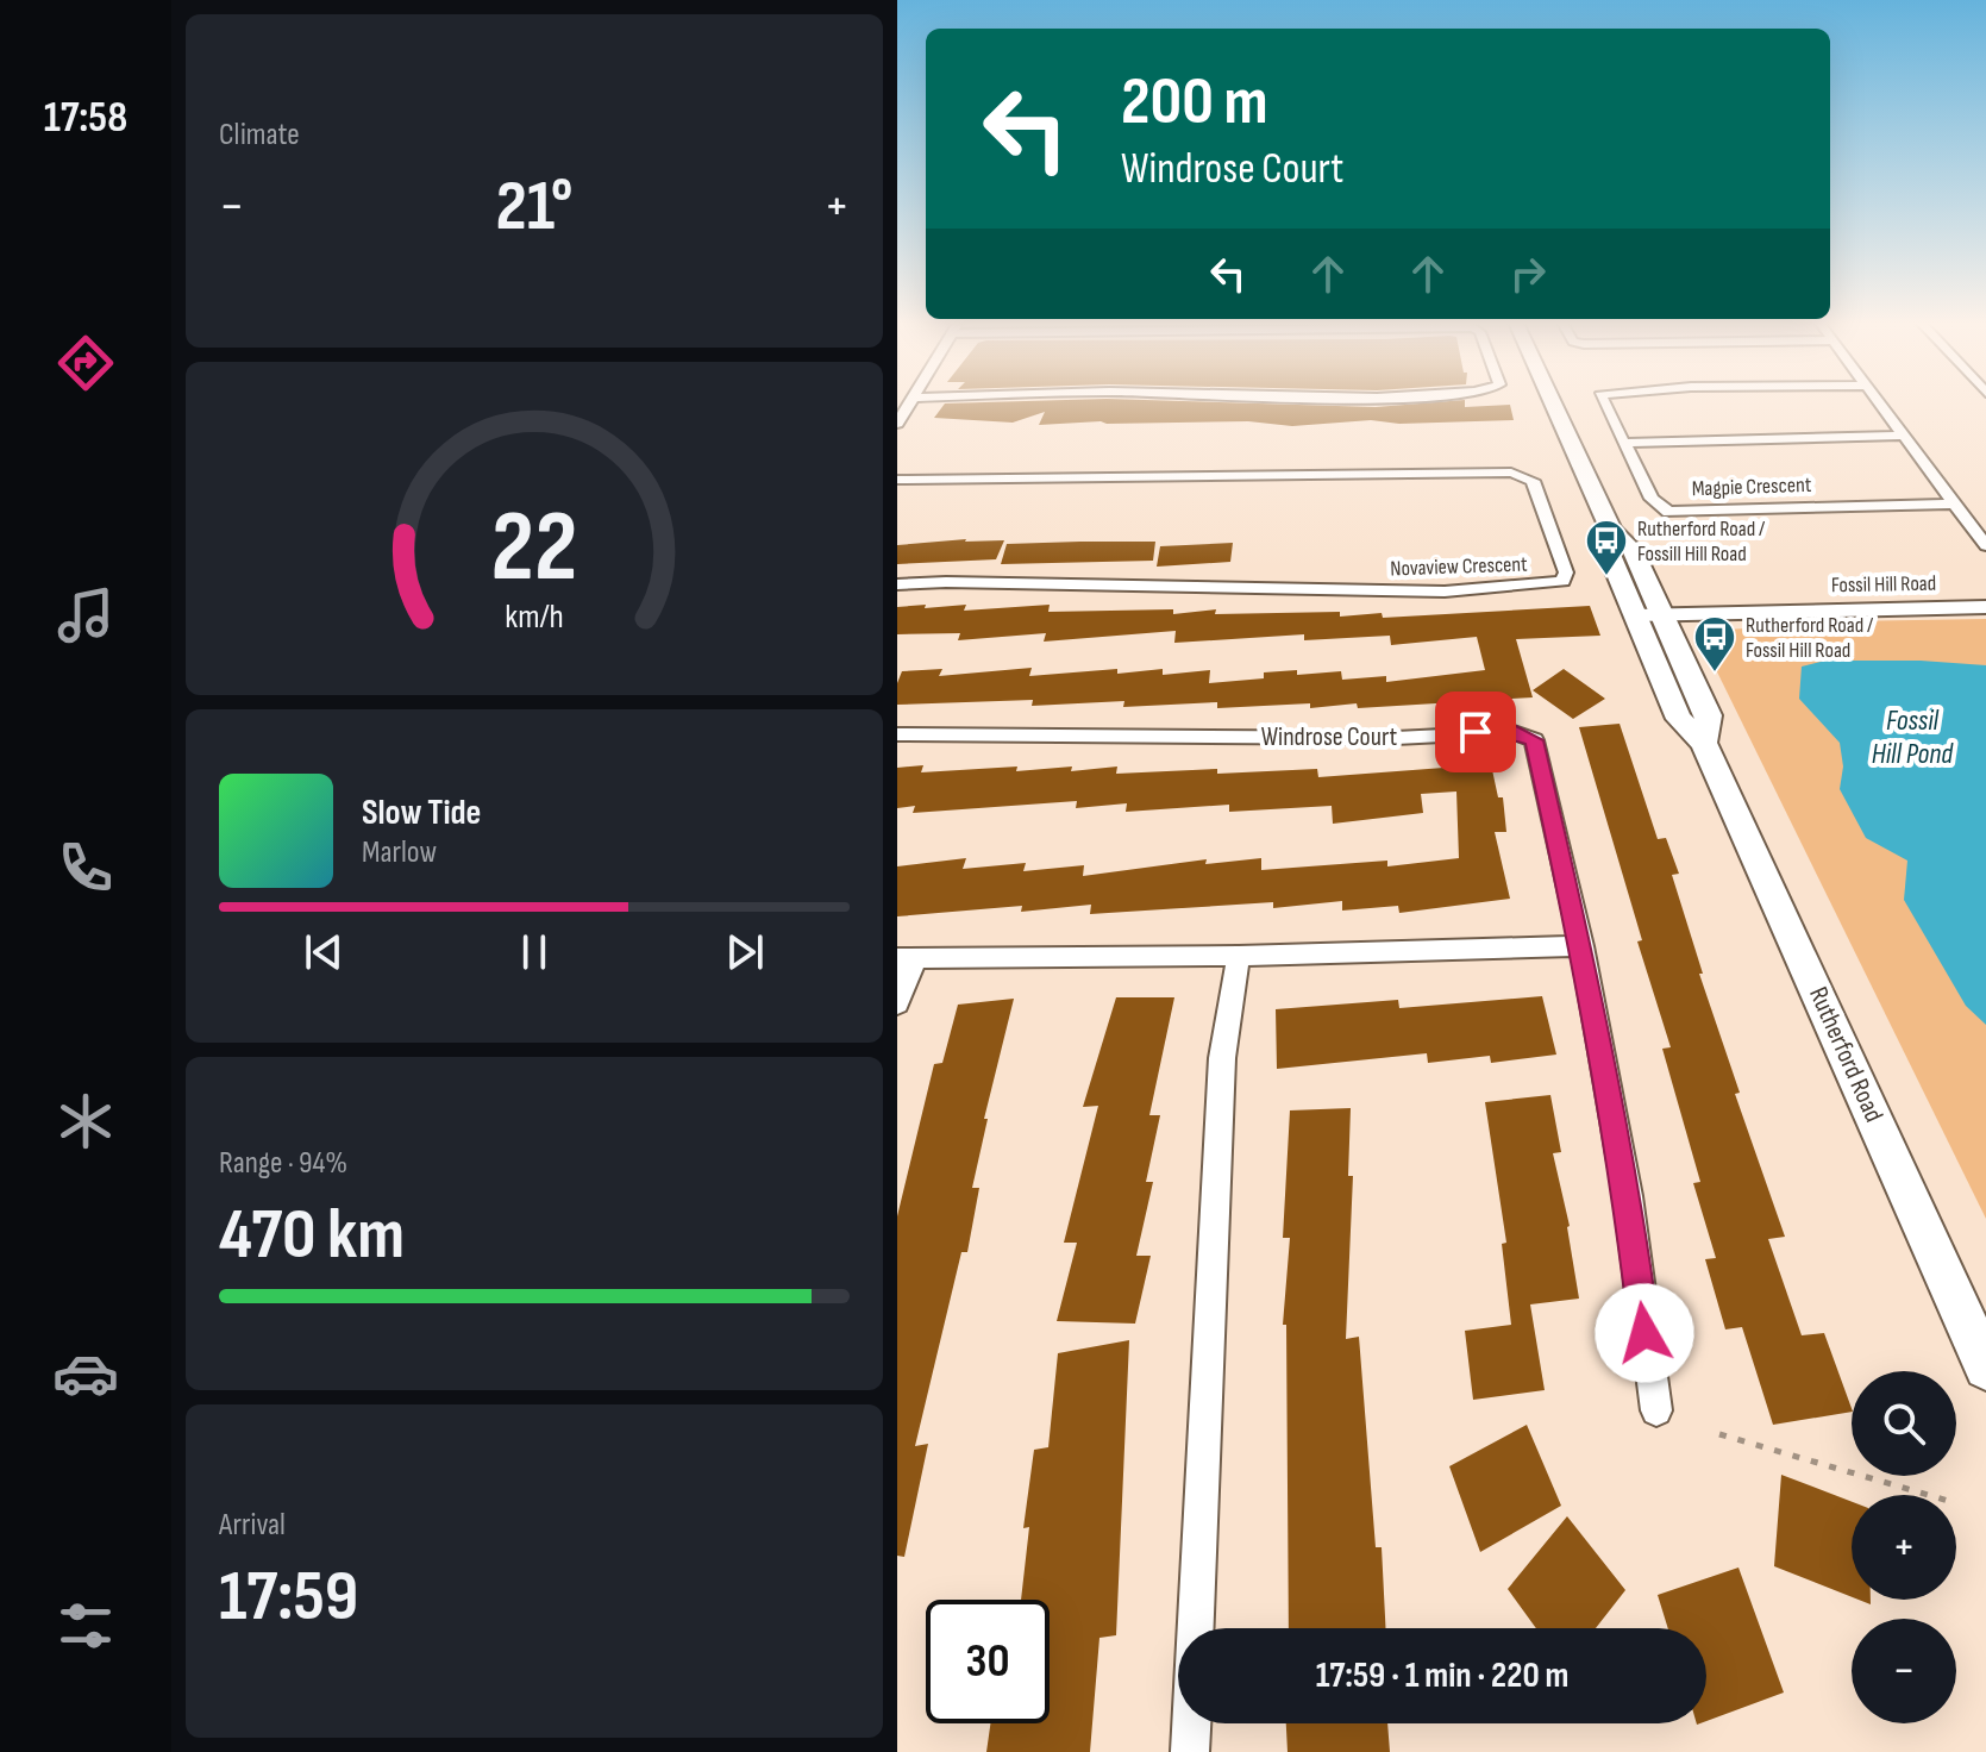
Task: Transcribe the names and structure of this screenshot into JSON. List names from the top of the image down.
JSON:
{
  "streets": {
    "main road": ["Rutherford Road"],
    "street": [
      "Magpie Crescent",
      "Novaview Crescent",
      "Fossil Hill Road",
      "Windrose Court"
    ]
  },
  "crossings": [
    ["Fossil Hill Road", "Rutherford Road"]
  ],
  "water": ["Fossil Hill Pond"],
  "places": {
    "bus stop": ["Rutherford Road / Fossill Hill Road", "Rutherford Road / Fossil Hill Road"]
  },
  "page": {
    "tabs": "17:58",
    "tile": [
      "Climate",
      ["Range · 94%", "470 km"],
      ["Arrival", "17:59"]
    ],
    "turn": ["200 m", "Windrose Court"],
    "heat": ["−", "21°", "+"],
    "song": ["Slow Tide", "Marlow"],
    "map_buttons": ["+", "−"],
    "limit": "30",
    "trip": "17:59 · 1 min · 220 m",
    "gauge": ["22", "km/h"]
  }
}
